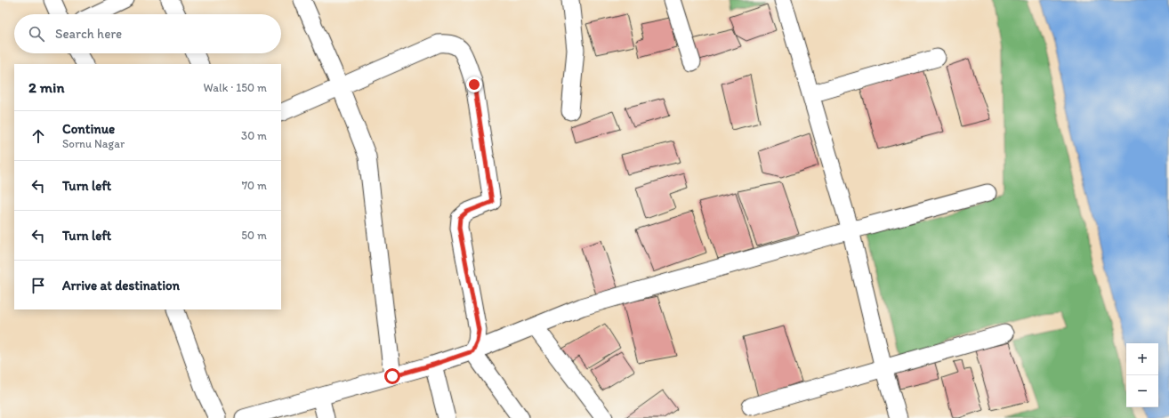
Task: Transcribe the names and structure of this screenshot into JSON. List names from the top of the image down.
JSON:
{
  "page": {
    "search": "Search here",
    "heading": ["2 min", "Walk · 150 m"],
    "list": [
      ["Continue", "Sornu Nagar", "30 m"],
      ["Turn left", "70 m"],
      ["Turn left", "50 m"],
      "Arrive at destination"
    ],
    "map_buttons": ["+", "−"]
  }
}
